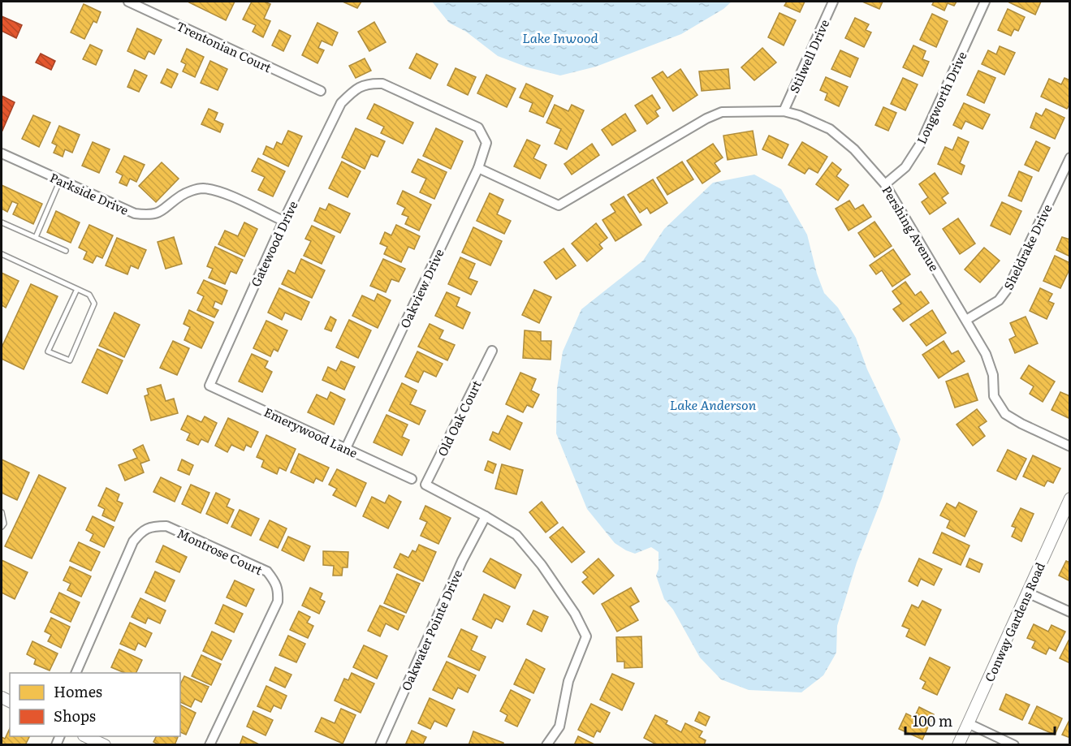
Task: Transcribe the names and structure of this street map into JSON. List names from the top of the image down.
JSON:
{
  "streets": {
    "street": [
      "Trentonian Court",
      "Stilwell Drive",
      "Longworth Drive",
      "Parkside Drive",
      "Pershing Avenue",
      "Gatewood Drive",
      "Sheldrake Drive",
      "Oakview Drive",
      "Old Oak Court",
      "Emerywood Lane",
      "Montrose Court",
      "Conway Gardens Road",
      "Oakwater Pointe Drive"
    ]
  },
  "crossings": [
    ["Stilwell Drive", "Pershing Avenue"],
    ["Longworth Drive", "Pershing Avenue"],
    ["Parkside Drive", "Gatewood Drive"],
    ["Pershing Avenue", "Sheldrake Drive"],
    ["Pershing Avenue", "Oakview Drive"],
    ["Gatewood Drive", "Oakview Drive"],
    ["Gatewood Drive", "Emerywood Lane"],
    ["Oakview Drive", "Emerywood Lane"],
    ["Old Oak Court", "Oakwater Pointe Drive"]
  ],
  "water": ["Lake Inwood", "Lake Anderson"],
  "legend": ["Homes", "Shops"],
  "scale_bar": "100 m"
}
